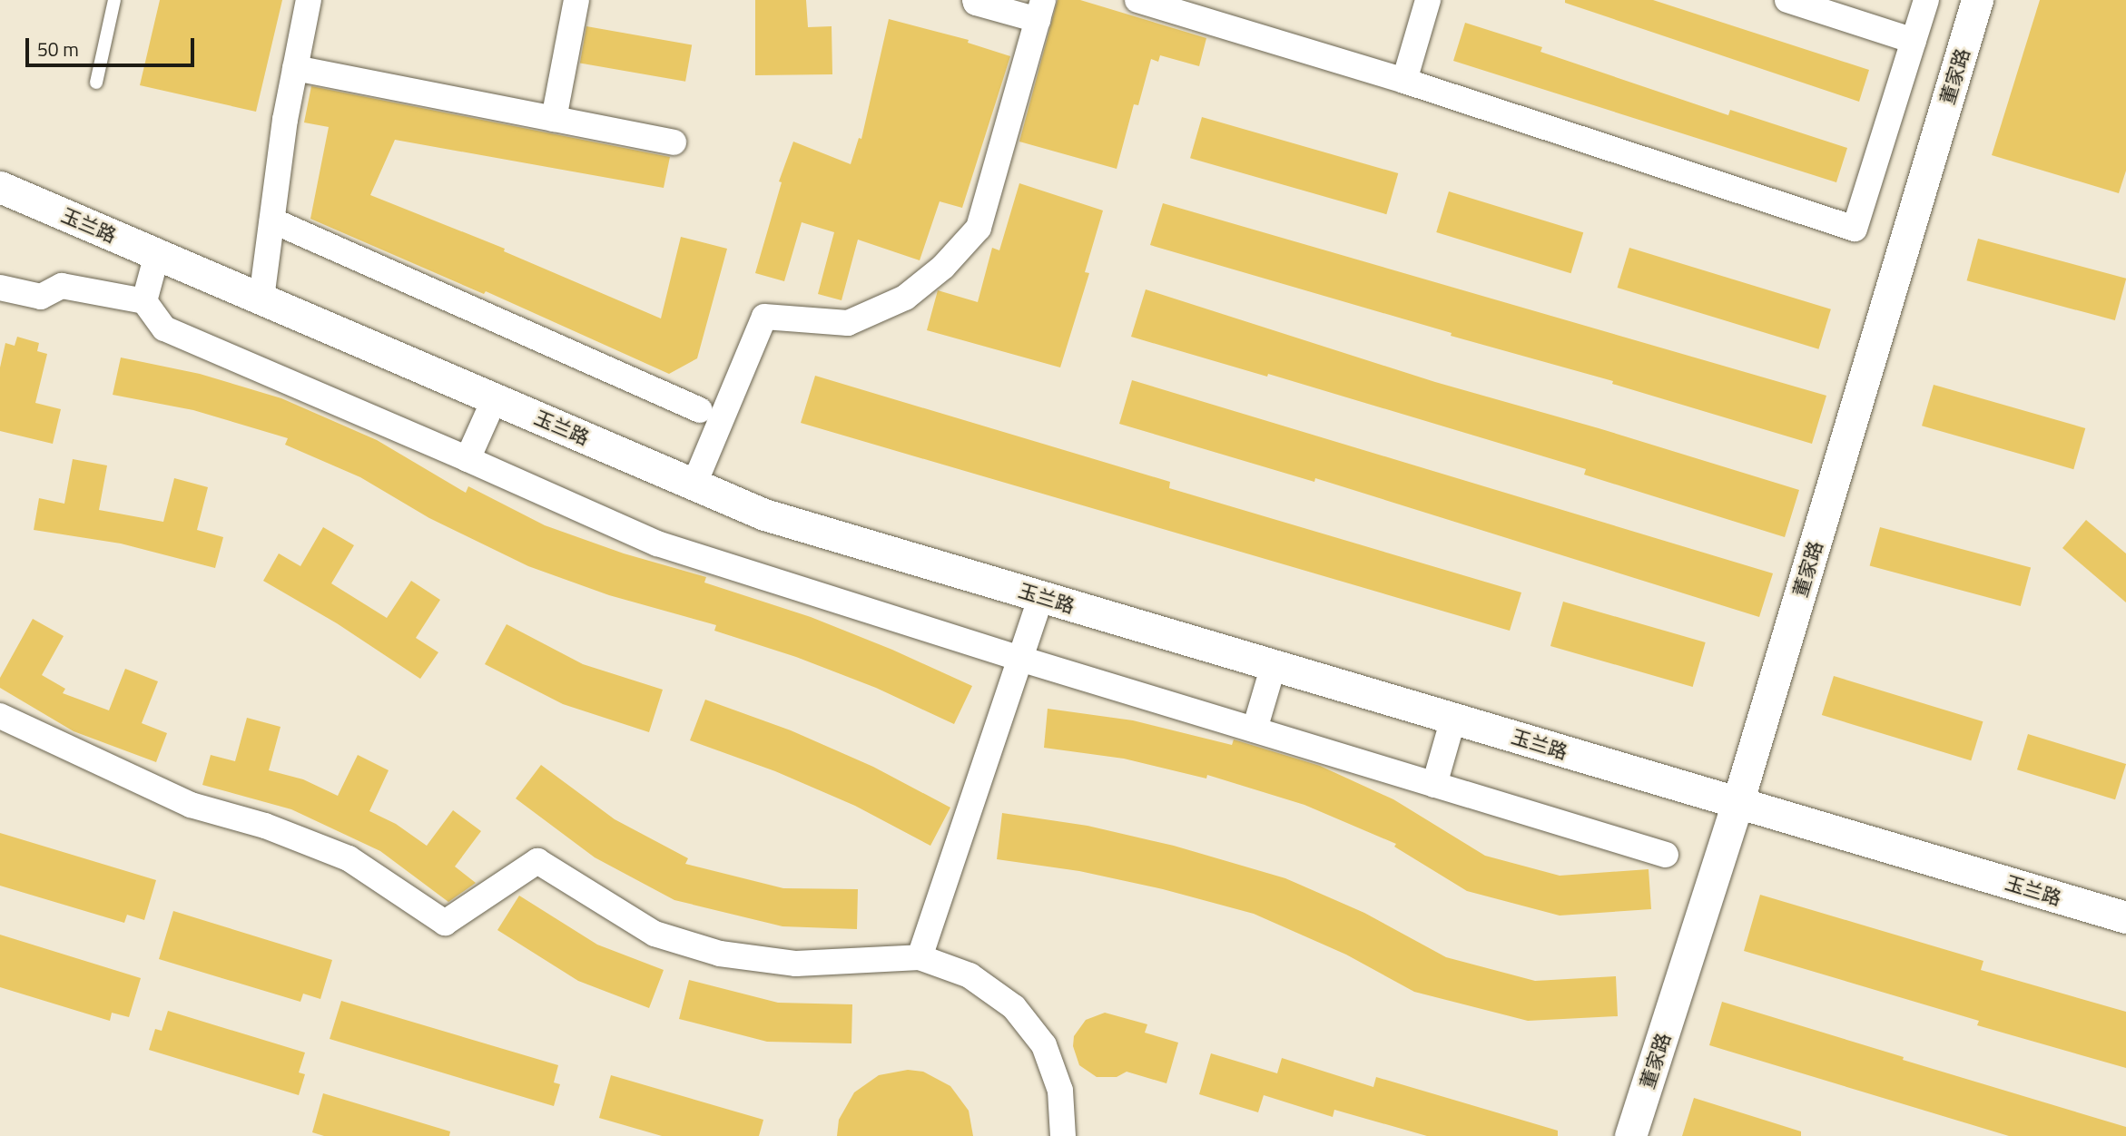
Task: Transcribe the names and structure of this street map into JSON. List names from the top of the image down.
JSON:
{
  "streets": {
    "street": ["董家路", "玉兰路"]
  },
  "crossings": [
    ["董家路", "玉兰路"]
  ],
  "scale_bar": "50 m"
}
